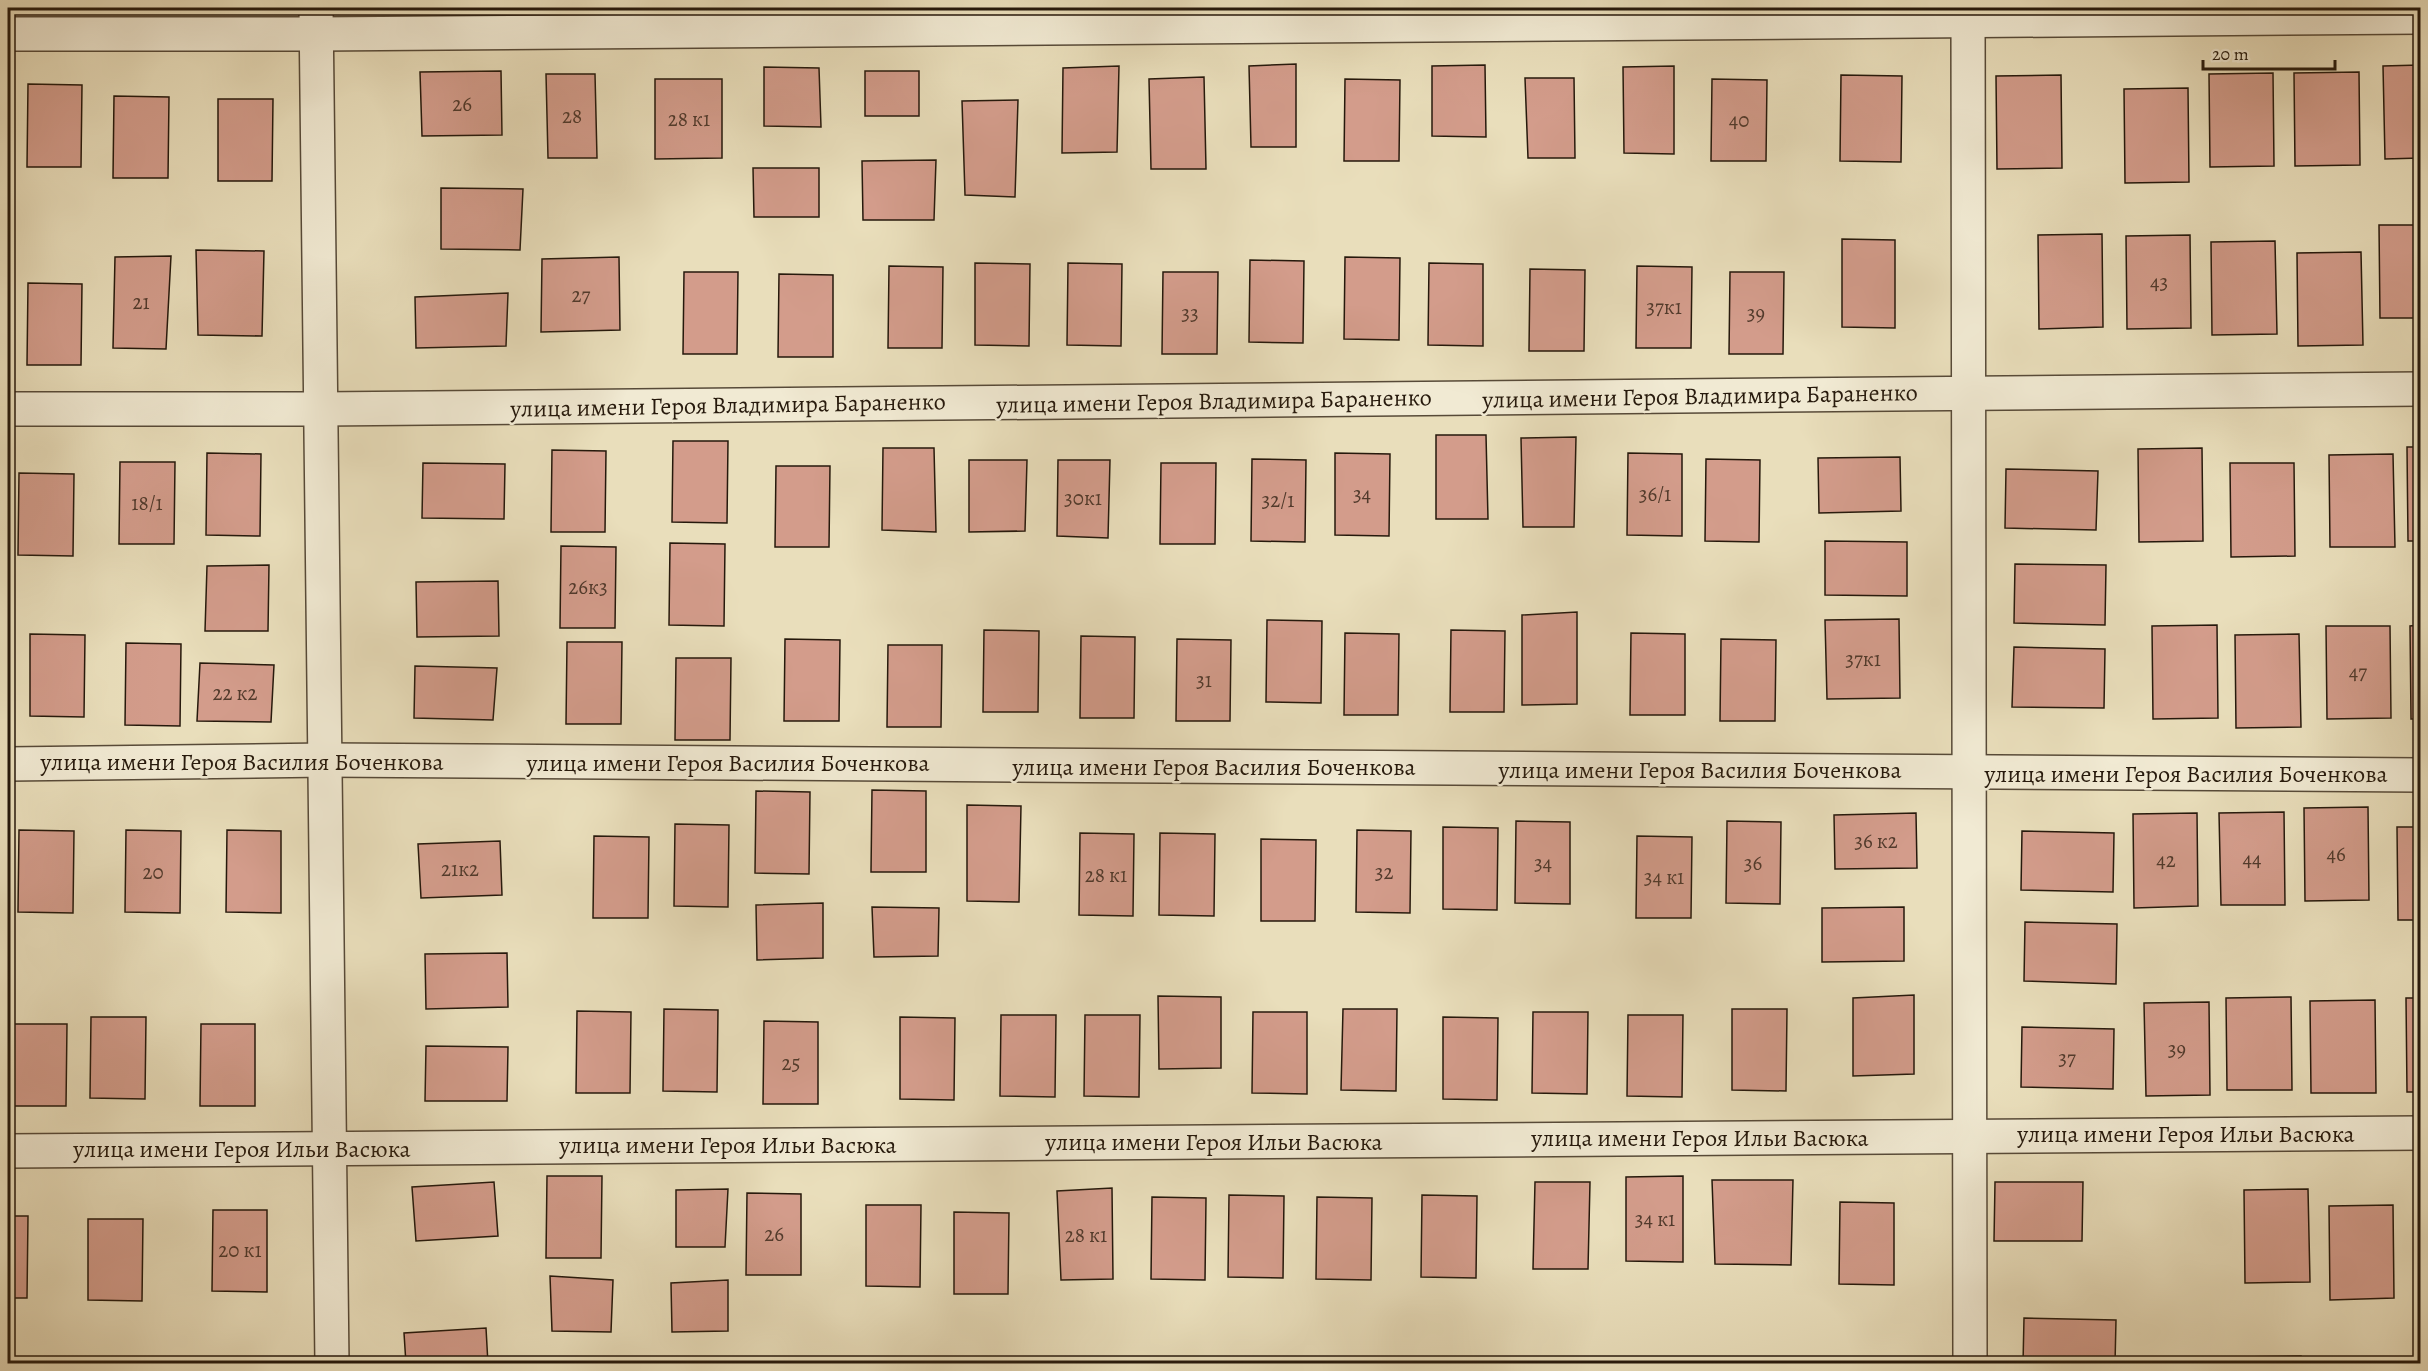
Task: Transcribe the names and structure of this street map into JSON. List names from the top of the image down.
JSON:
{
  "streets": {
    "street": ["улица имени Героя Владимира Бараненко", "улица имени Героя Василия Боченкова", "улица имени Героя Ильи Васюка"]
  },
  "house_numbers": [
    "26",
    "28",
    "28 к1",
    "40",
    "43",
    "27",
    "21",
    "37к1",
    "33",
    "39",
    "34",
    "36/1",
    "30к1",
    "32/1",
    "18/1",
    "26к3",
    "37к1",
    "47",
    "31",
    "22 к2",
    "36 к2",
    "46",
    "44",
    "42",
    "34",
    "36",
    "21к2",
    "20",
    "32",
    "28 к1",
    "34 к1",
    "39",
    "37",
    "25",
    "34 к1",
    "26",
    "28 к1",
    "20 к1"
  ],
  "scale_bar": "20 m"
}
